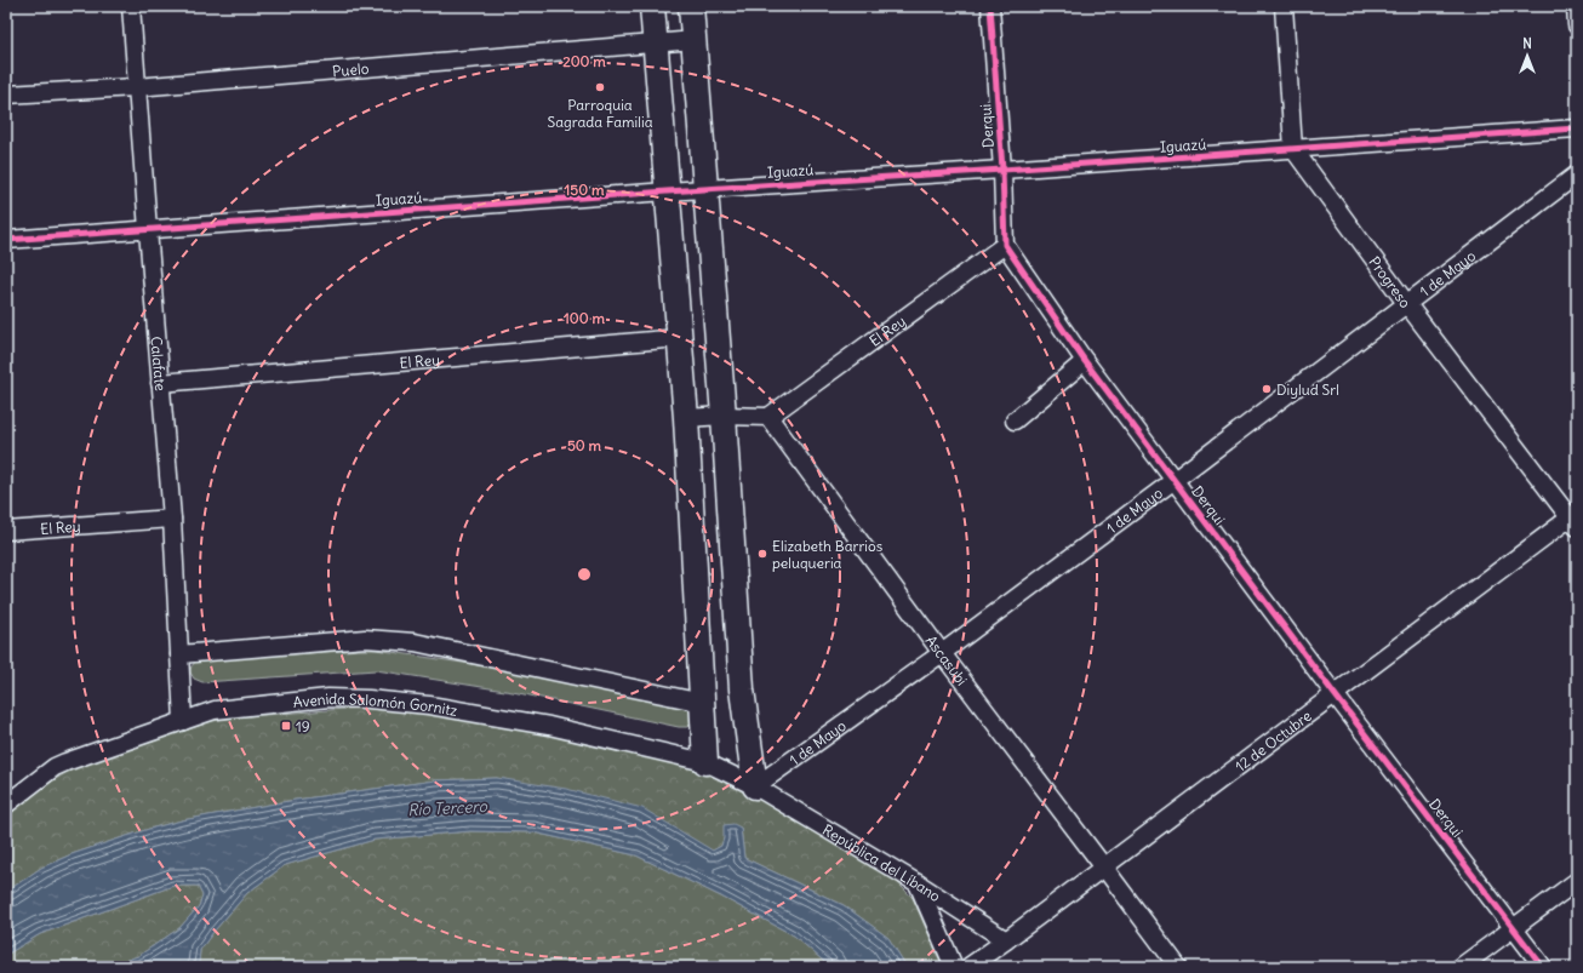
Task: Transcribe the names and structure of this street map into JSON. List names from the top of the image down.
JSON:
{
  "streets": {
    "street": [
      "Puelo",
      "Derqui",
      "Iguazú",
      "1 de Mayo",
      "Progreso",
      "El Rey",
      "Calafate",
      "Ascasubi",
      "Avenida Salomón Gornitz",
      "12 de Octubre",
      "República del Líbano"
    ]
  },
  "crossings": [
    ["Puelo", "Calafate"],
    ["Derqui", "Iguazú"],
    ["Derqui", "1 de Mayo"],
    ["Derqui", "El Rey"],
    ["Derqui", "12 de Octubre"],
    ["Iguazú", "Progreso"],
    ["Iguazú", "Calafate"],
    ["1 de Mayo", "Progreso"],
    ["1 de Mayo", "Ascasubi"],
    ["1 de Mayo", "Avenida Salomón Gornitz"],
    ["1 de Mayo", "República del Líbano"],
    ["Progreso", "12 de Octubre"],
    ["El Rey", "Calafate"],
    ["El Rey", "Ascasubi"],
    ["Calafate", "Avenida Salomón Gornitz"],
    ["Ascasubi", "12 de Octubre"],
    ["Avenida Salomón Gornitz", "República del Líbano"],
    ["12 de Octubre", "República del Líbano"]
  ],
  "water": ["Río Tercero"],
  "places": {
    "other": ["Parroquia Sagrada Familia", "Diylud Srl", "Elizabeth Barrios peluqueria"],
    "transit": ["19"]
  },
  "north": "top",
  "rings": [
    "200 m",
    "150 m",
    "100 m",
    "50 m"
  ]
}
